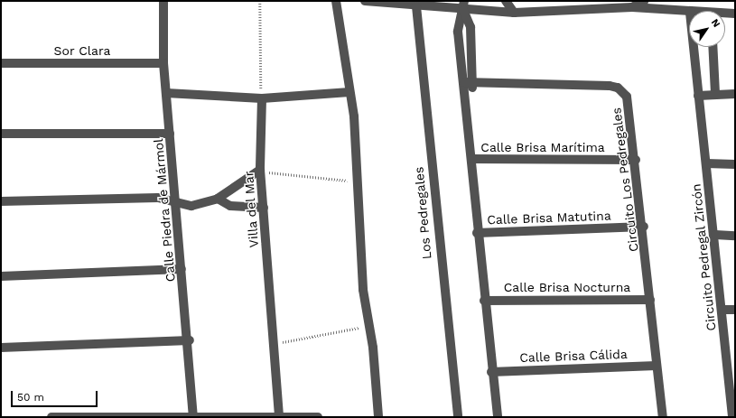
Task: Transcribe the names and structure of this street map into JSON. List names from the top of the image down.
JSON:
{
  "streets": {
    "street": [
      "Sor Clara",
      "Calle Brisa Marítima",
      "Circuito Los Pedregales",
      "Villa del Mar",
      "Calle Piedra de Mármol",
      "Los Pedregales",
      "Calle Brisa Matutina",
      "Circuito Pedregal Zircón",
      "Calle Brisa Nocturna",
      "Calle Brisa Cálida"
    ]
  },
  "crossings": [
    ["Sor Clara", "Calle Piedra de Mármol"],
    ["Calle Brisa Marítima", "Circuito Los Pedregales"],
    ["Circuito Los Pedregales", "Calle Brisa Matutina"],
    ["Circuito Los Pedregales", "Calle Brisa Nocturna"],
    ["Circuito Los Pedregales", "Calle Brisa Cálida"]
  ],
  "scale_bar": "50 m",
  "north": "top right"
}
